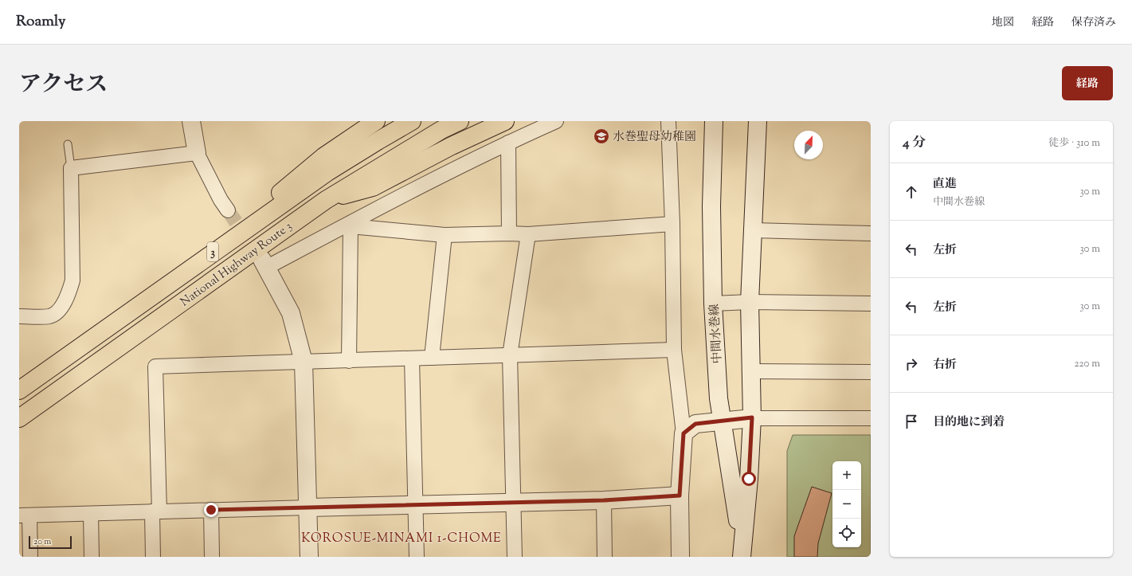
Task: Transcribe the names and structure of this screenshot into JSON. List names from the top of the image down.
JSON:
{
  "streets": {
    "highway": ["3", "National Highway Route 3"],
    "street": ["中間水巻線"]
  },
  "districts": ["KOROSUE-MINAMI 1-CHOME"],
  "places": {
    "school or university": ["水巻聖母幼稚園"]
  },
  "scale_bar": "20 m",
  "north": "top right",
  "page": {
    "header": "Roamly",
    "nav": ["地図", "経路", "保存済み"],
    "title": "アクセス",
    "buttons": "経路",
    "heading": ["4 分", "徒歩 · 310 m"],
    "list": [
      ["直進", "中間水巻線", "30 m"],
      ["左折", "30 m"],
      ["左折", "30 m"],
      ["右折", "220 m"],
      "目的地に到着"
    ],
    "map_buttons": ["+", "−"],
    "scale": "20 m"
  }
}
